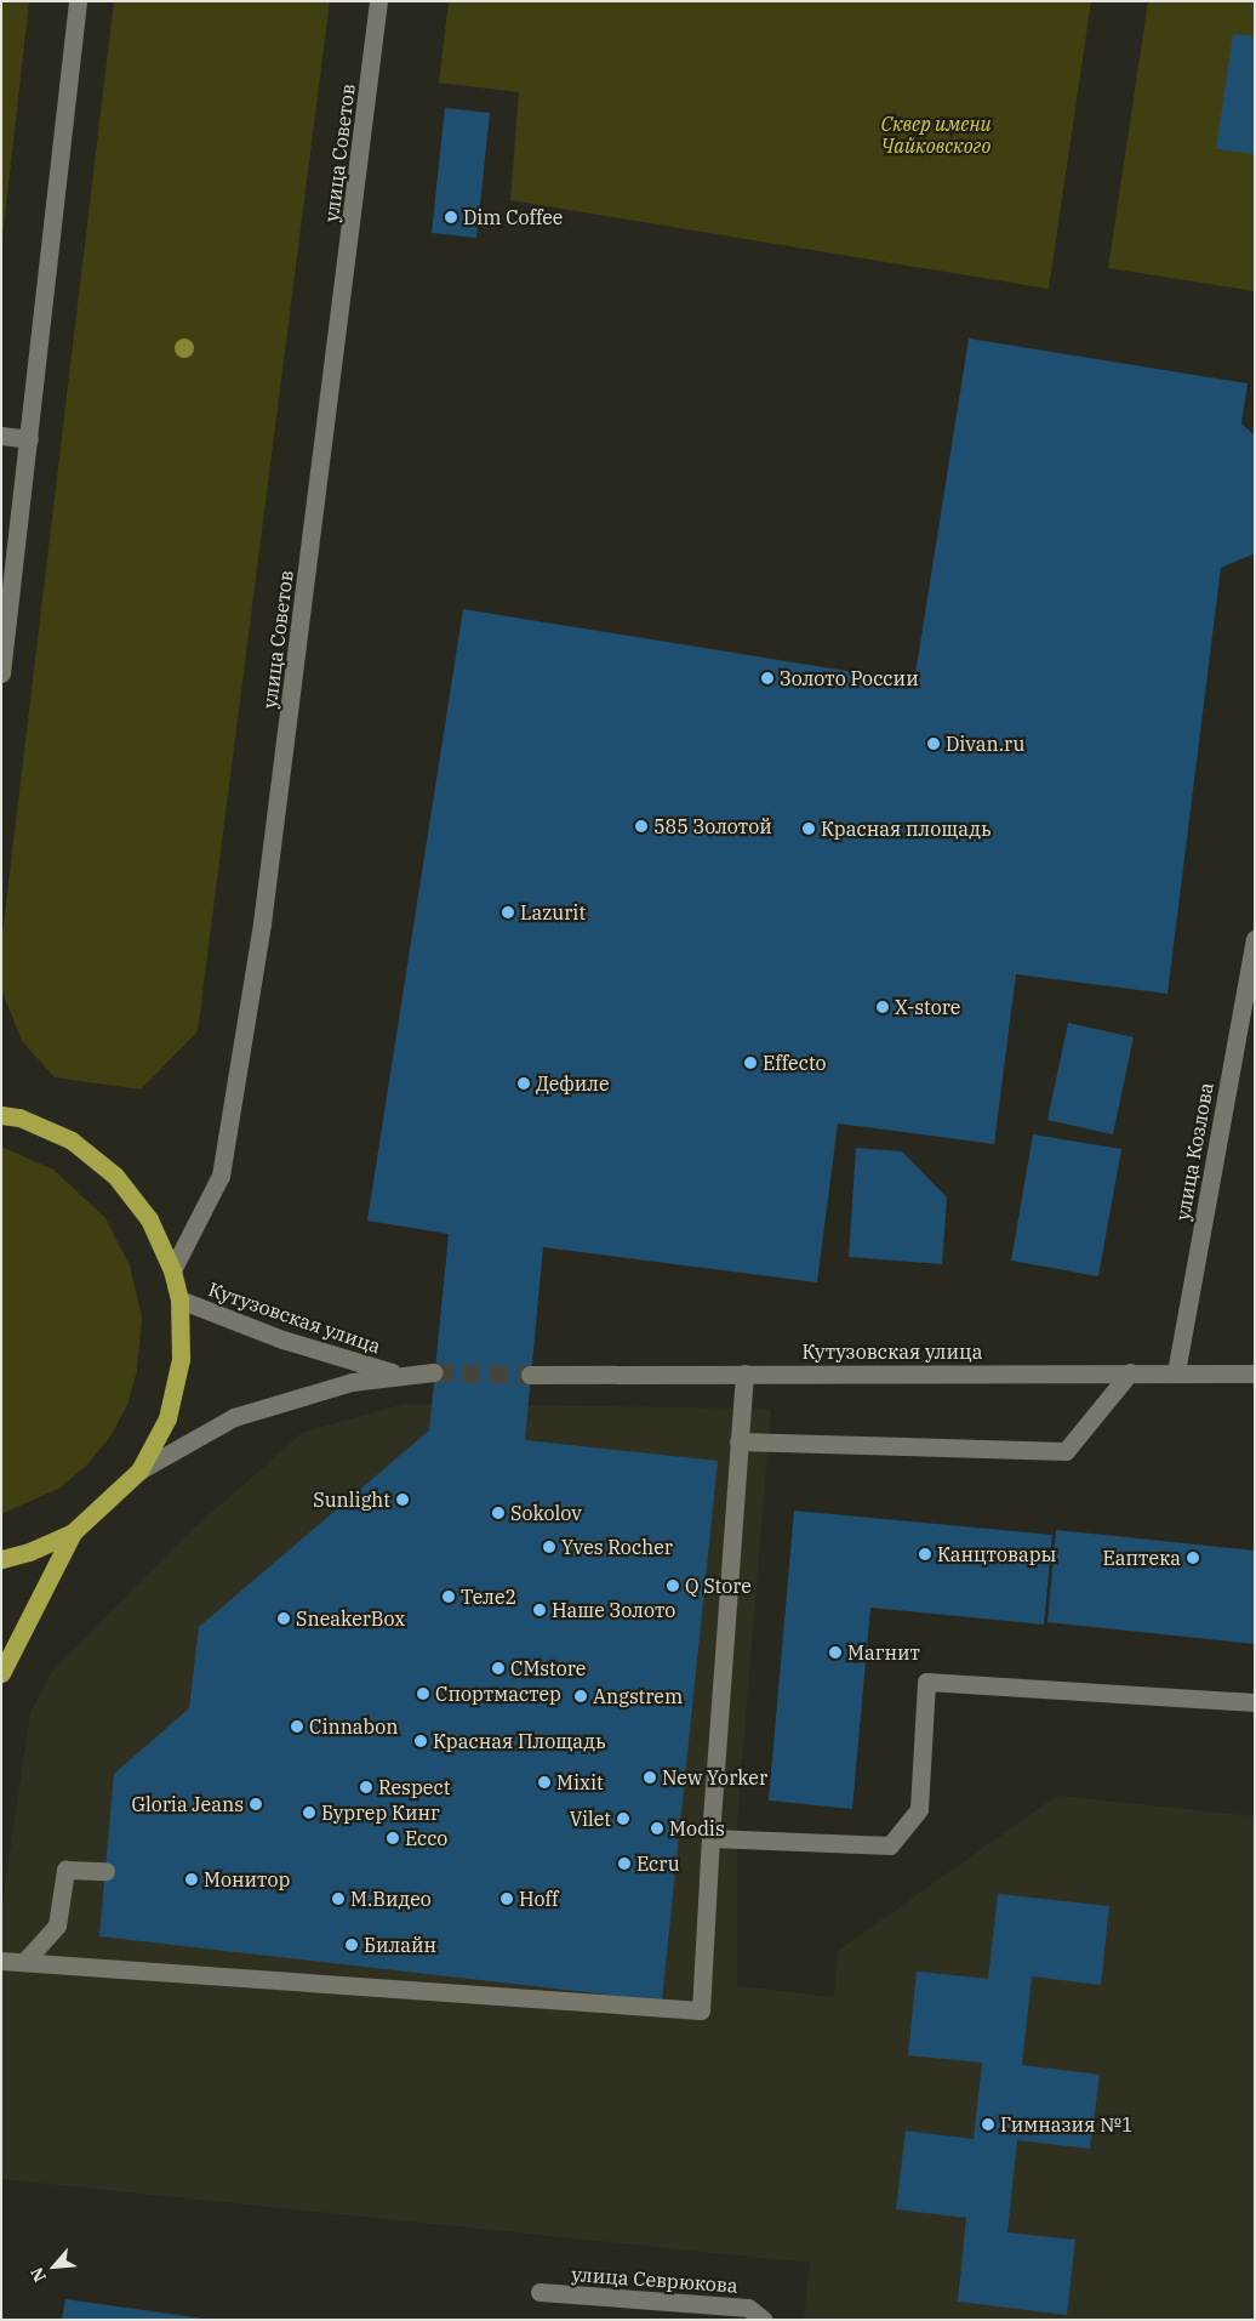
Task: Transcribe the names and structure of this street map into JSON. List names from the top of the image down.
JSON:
{
  "streets": {
    "street": [
      "улица Советов",
      "улица Козлова",
      "Кутузовская улица",
      "улица Севрюкова"
    ]
  },
  "crossings": [
    ["улица Козлова", "Кутузовская улица"]
  ],
  "parks": ["Сквер имени Чайковского"],
  "places": [
    "Dim Coffee",
    "Золото России",
    "Divan.ru",
    "585 Золотой",
    "Красная площадь",
    "Lazurit",
    "X-store",
    "Effecto",
    "Дефиле",
    "Sunlight",
    "Sokolov",
    "Yves Rocher",
    "Канцтовары",
    "Еаптека",
    "Q Store",
    "Теле2",
    "Наше Золото",
    "SneakerBox",
    "Магнит",
    "CMstore",
    "Спортмастер",
    "Angstrem",
    "Cinnabon",
    "Красная Площадь",
    "New Yorker",
    "Mixit",
    "Respect",
    "Gloria Jeans",
    "Бургер Кинг",
    "Vilet",
    "Modis",
    "Ecco",
    "Ecru",
    "Монитор",
    "М.Видео",
    "Hoff",
    "Билайн",
    "Гимназия №1"
  ],
  "north": "bottom left"
}
